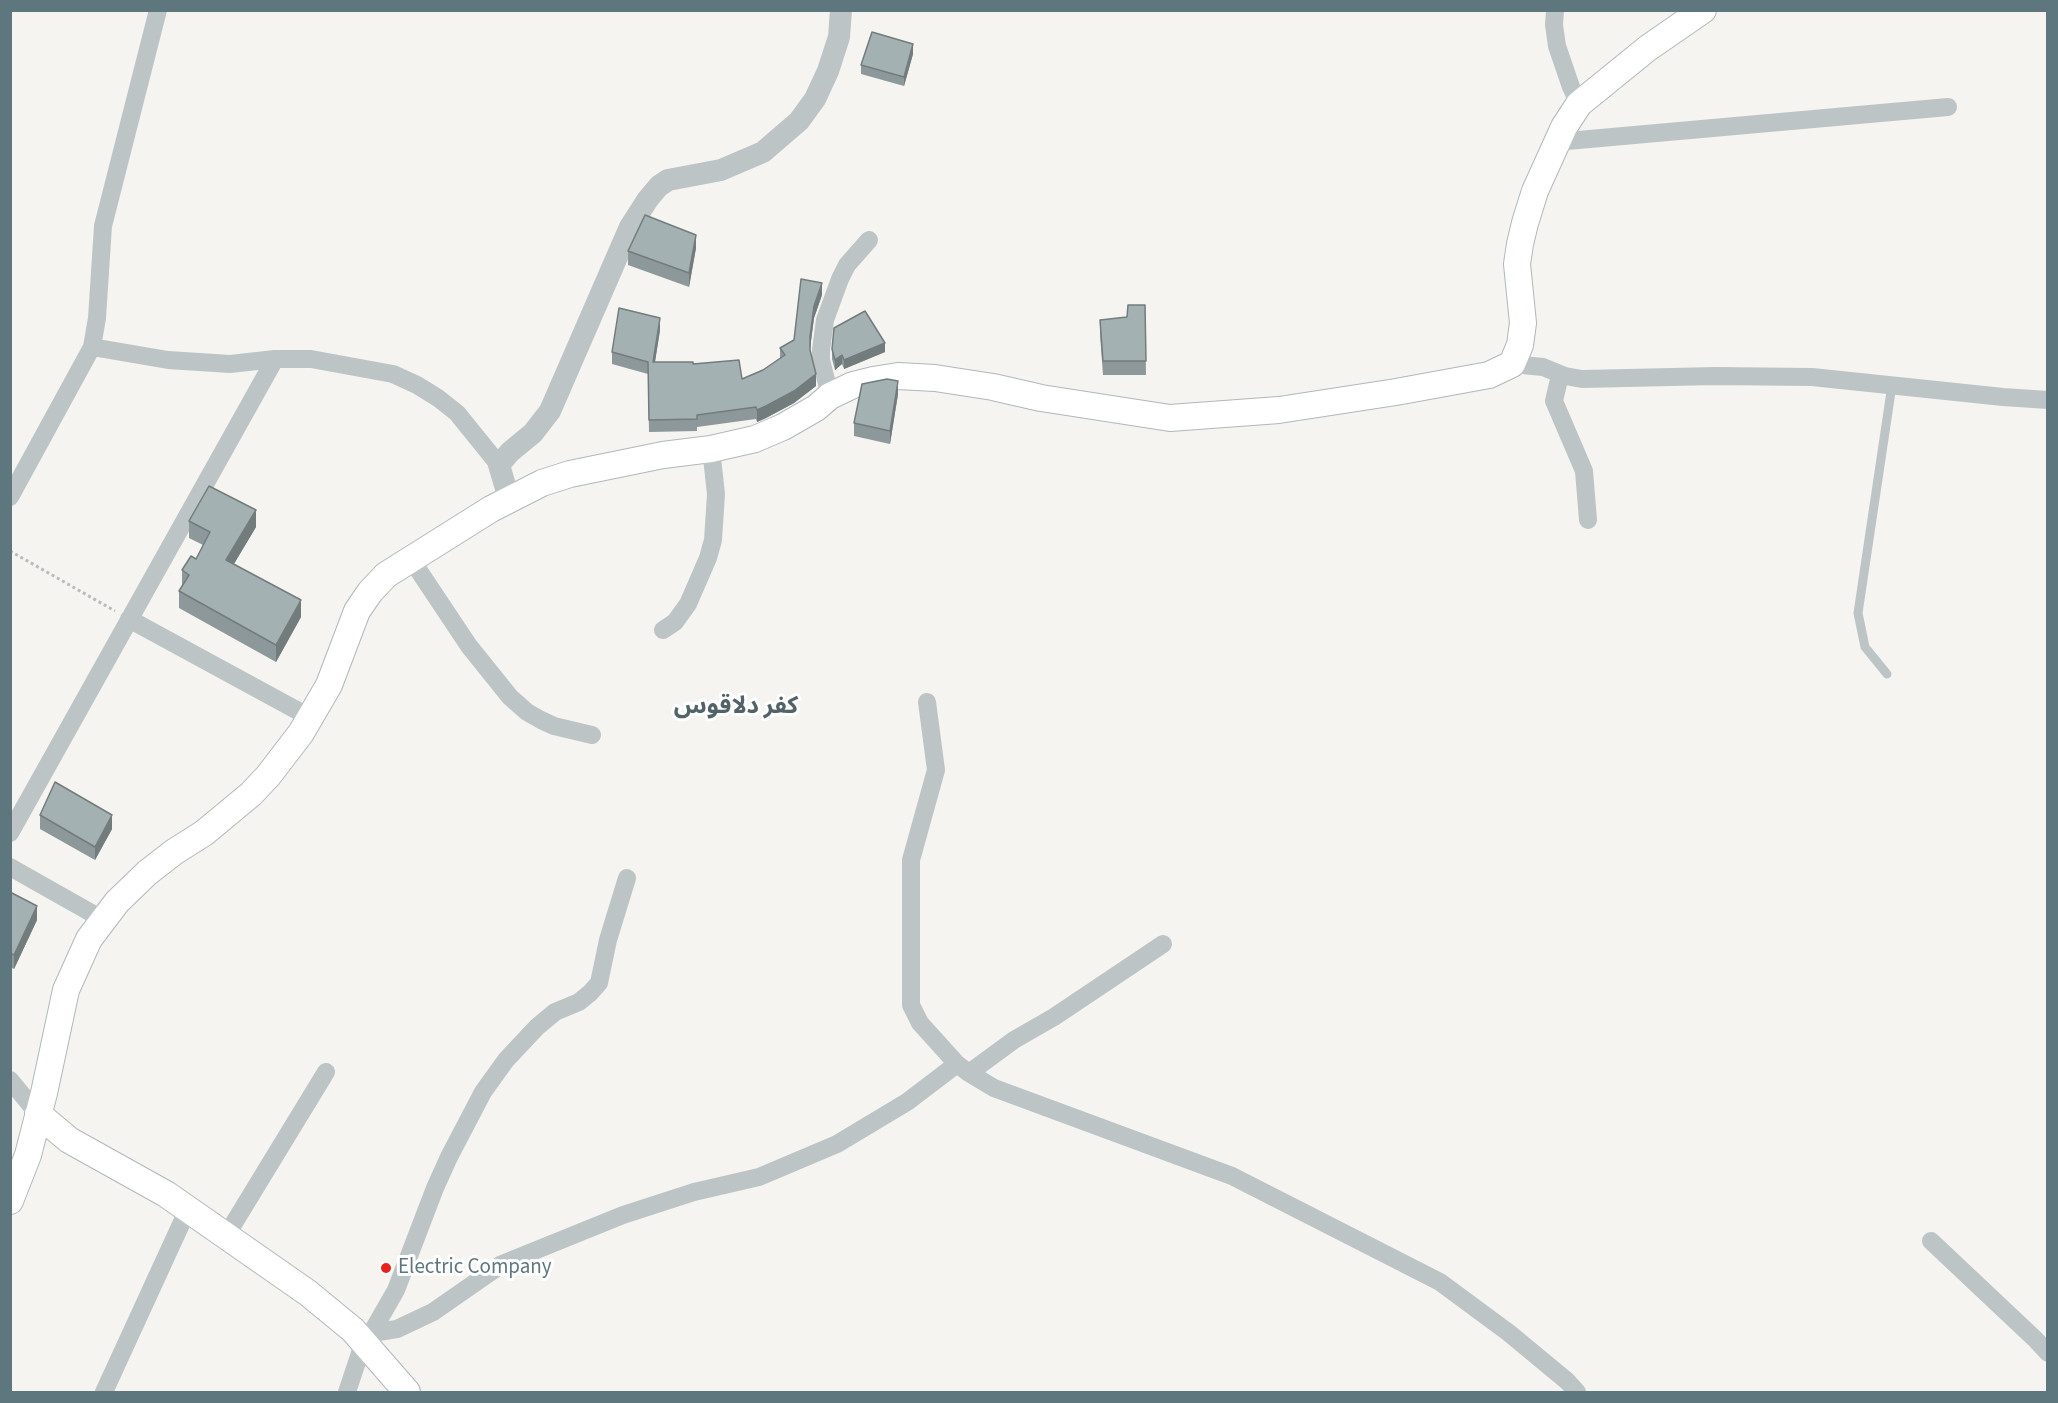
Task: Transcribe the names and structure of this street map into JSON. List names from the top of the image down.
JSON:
{
  "districts": ["كفر دلاقوس"],
  "places": ["Electric Company"]
}
